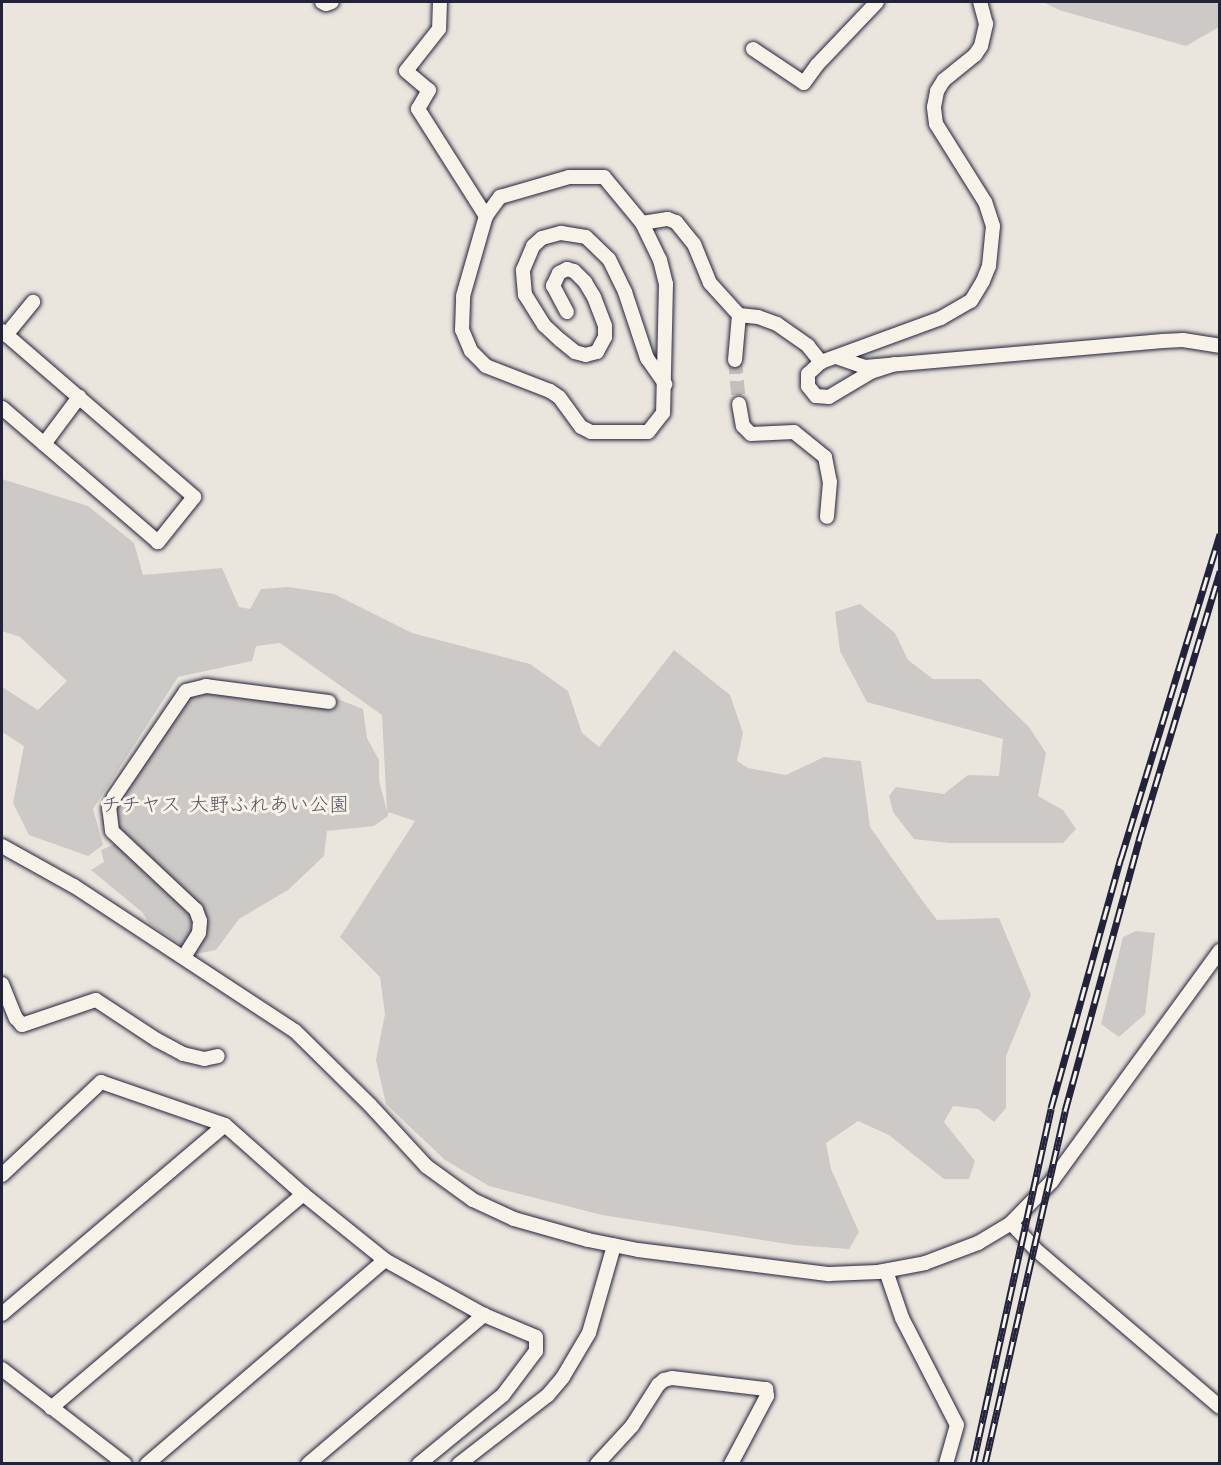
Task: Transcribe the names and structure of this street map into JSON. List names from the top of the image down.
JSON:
{
  "parks": ["チチヤス 大野ふれあい公園"]
}
